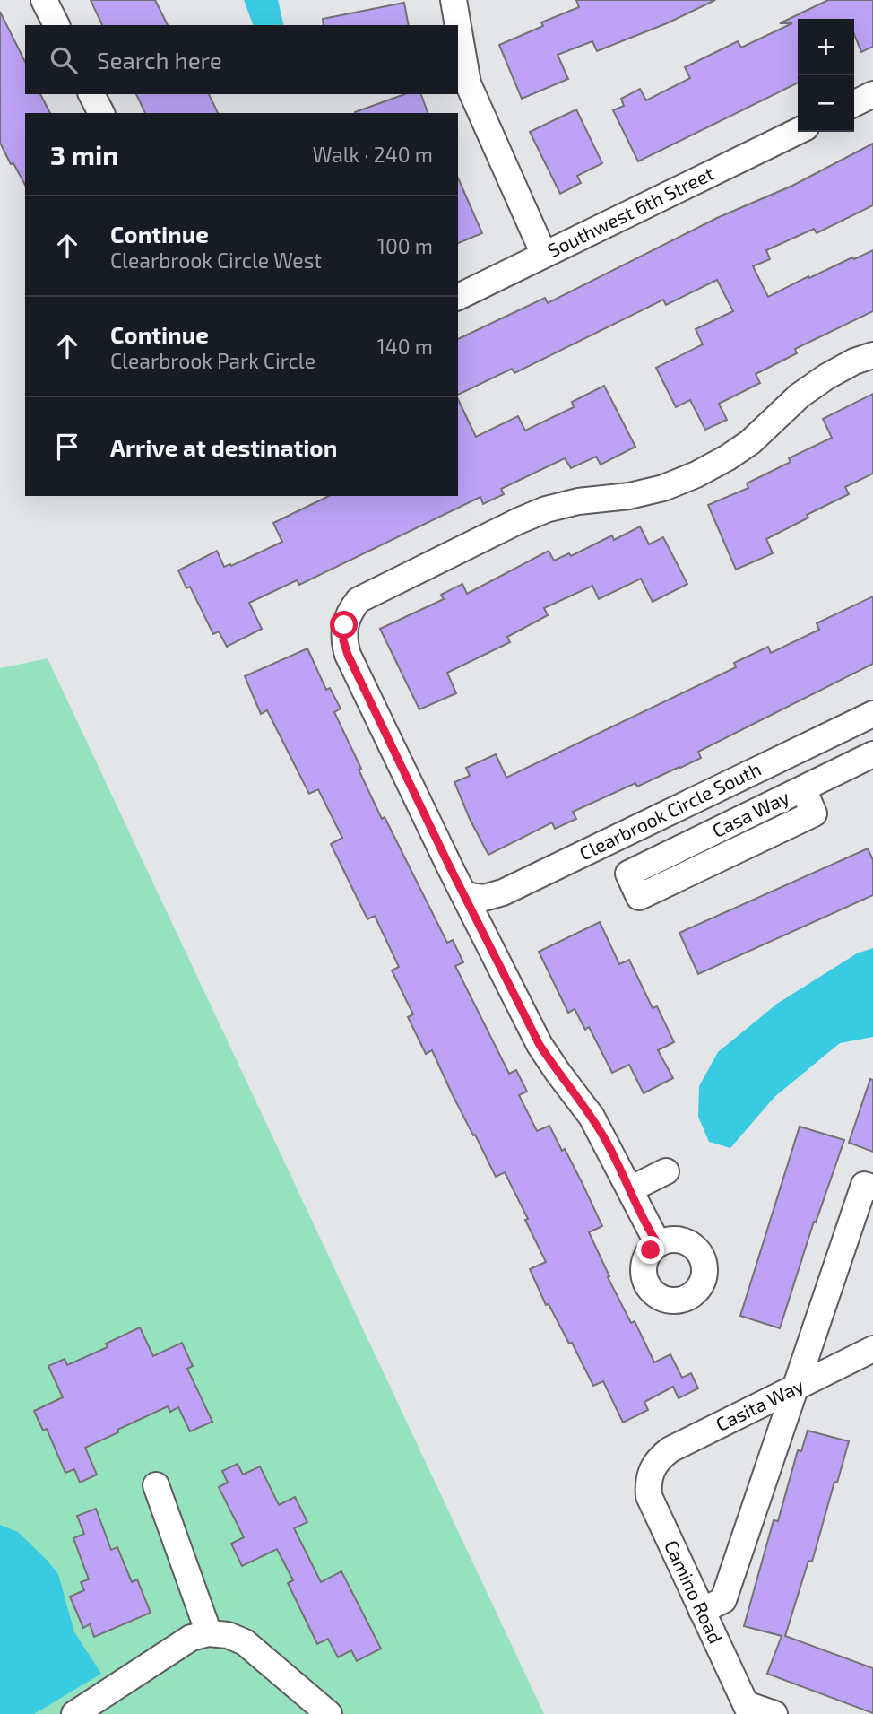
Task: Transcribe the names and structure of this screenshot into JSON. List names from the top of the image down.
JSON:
{
  "streets": {
    "street": [
      "Southwest 6th Street",
      "Clearbrook Circle South",
      "Casa Way",
      "Casita Way",
      "Camino Road"
    ]
  },
  "crossings": [
    ["Casita Way", "Camino Road"]
  ],
  "page": {
    "map_buttons": ["+", "−"],
    "search": "Search here",
    "heading": ["3 min", "Walk · 240 m"],
    "list": [
      ["Continue", "Clearbrook Circle West", "100 m"],
      ["Continue", "Clearbrook Park Circle", "140 m"],
      "Arrive at destination"
    ]
  }
}
